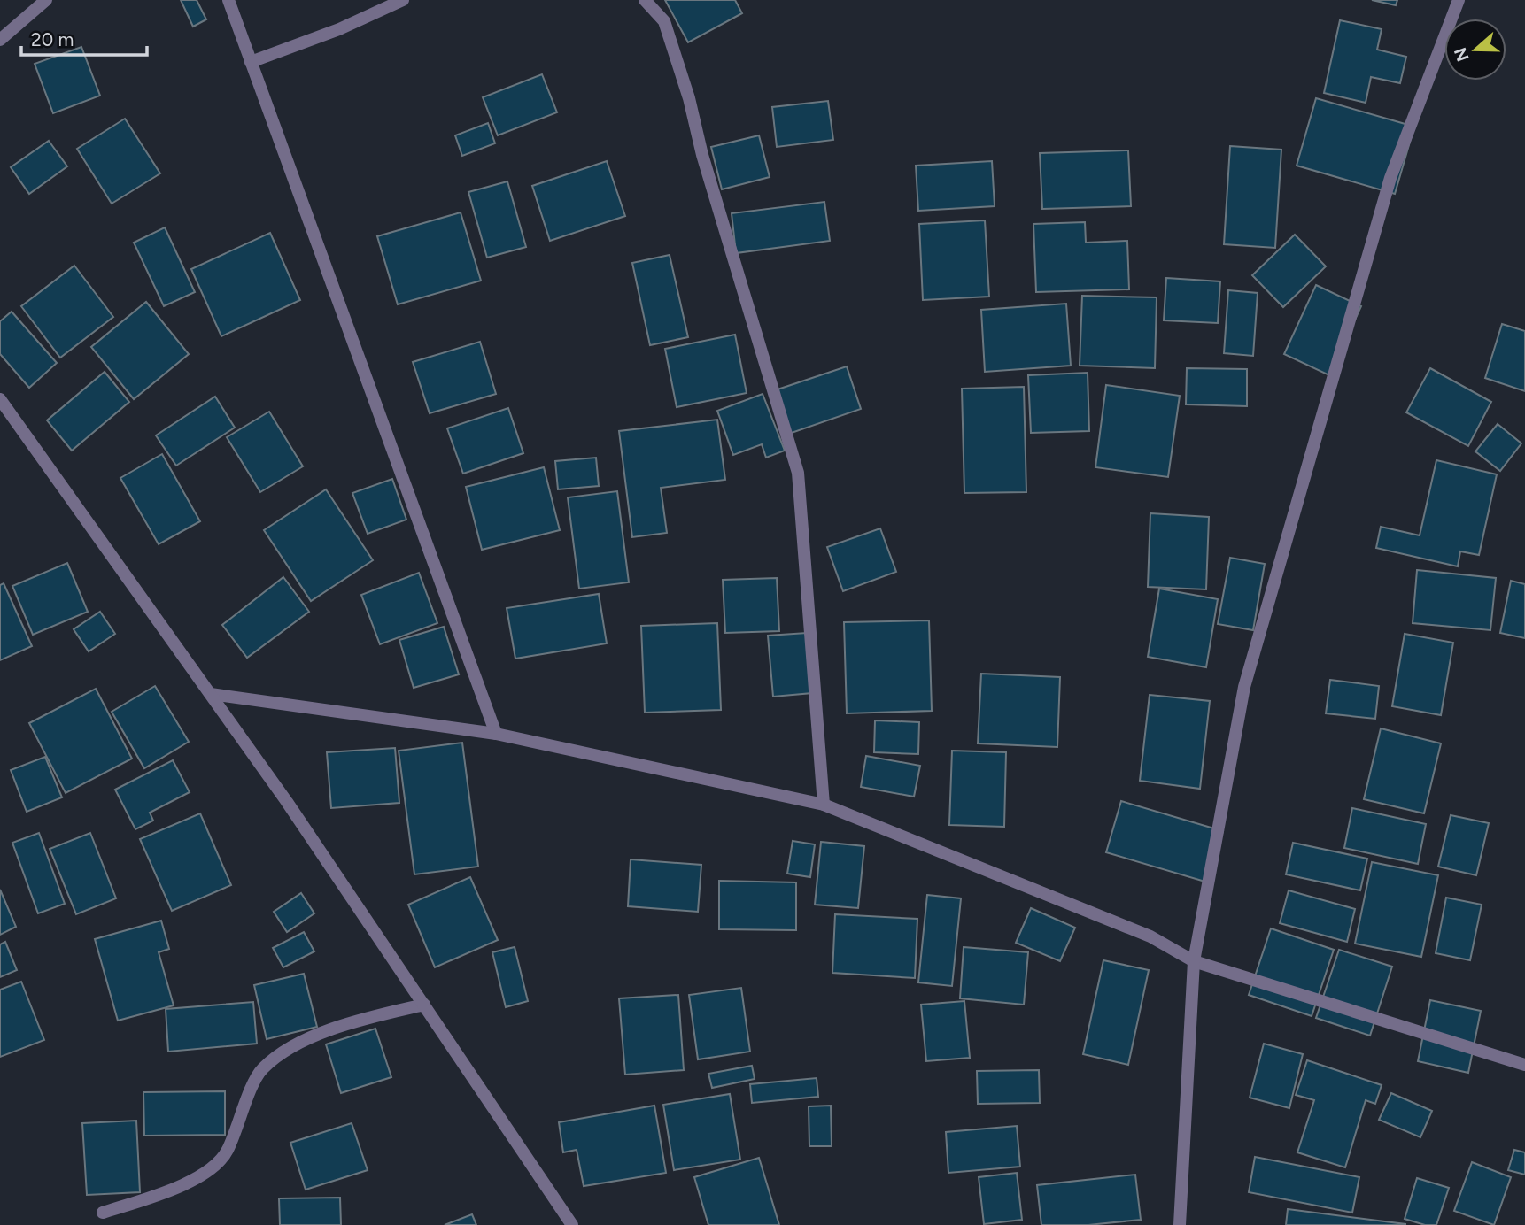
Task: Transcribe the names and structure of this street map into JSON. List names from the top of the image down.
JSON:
{
  "scale_bar": "20 m",
  "north": "left"
}
